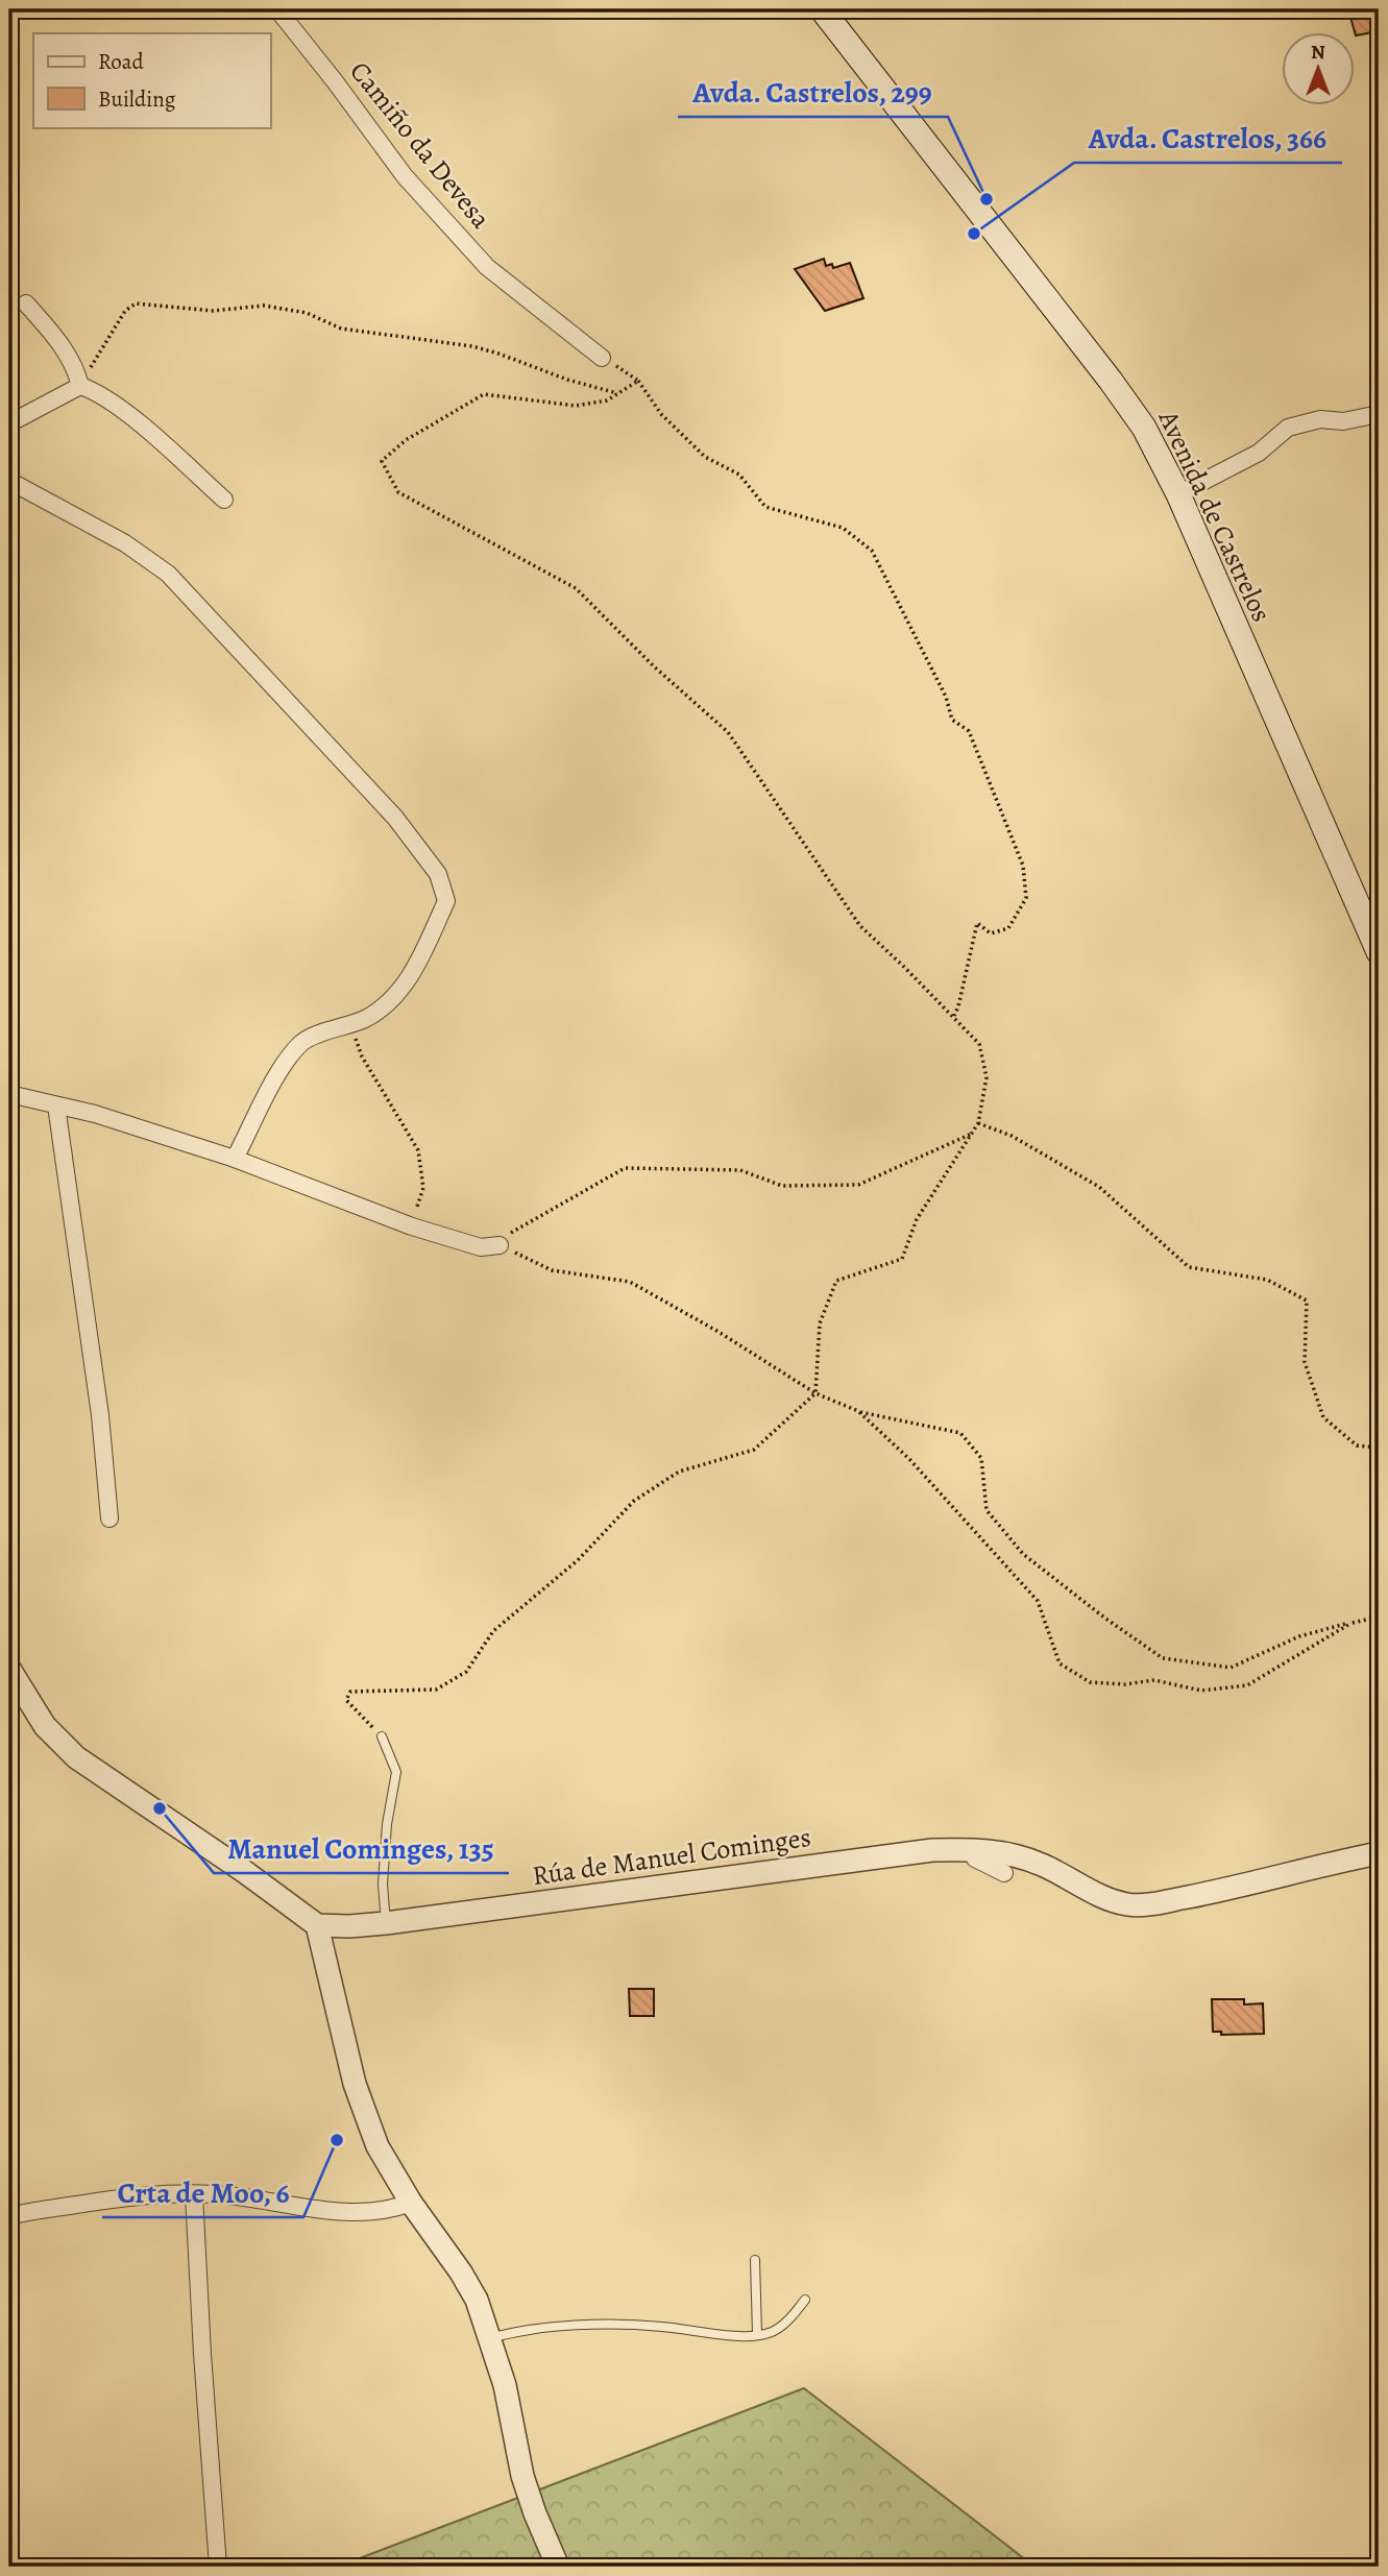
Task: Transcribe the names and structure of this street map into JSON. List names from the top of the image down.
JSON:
{
  "streets": {
    "main road": ["Avenida de Castrelos"],
    "street": ["Camiño da Devesa", "Rúa de Manuel Cominges"]
  },
  "places": [
    "Avda. Castrelos, 299",
    "Avda. Castrelos, 366",
    "Manuel Cominges, 135",
    "Crta de Moo, 6"
  ],
  "legend": ["Road", "Building"],
  "north": "top"
}
